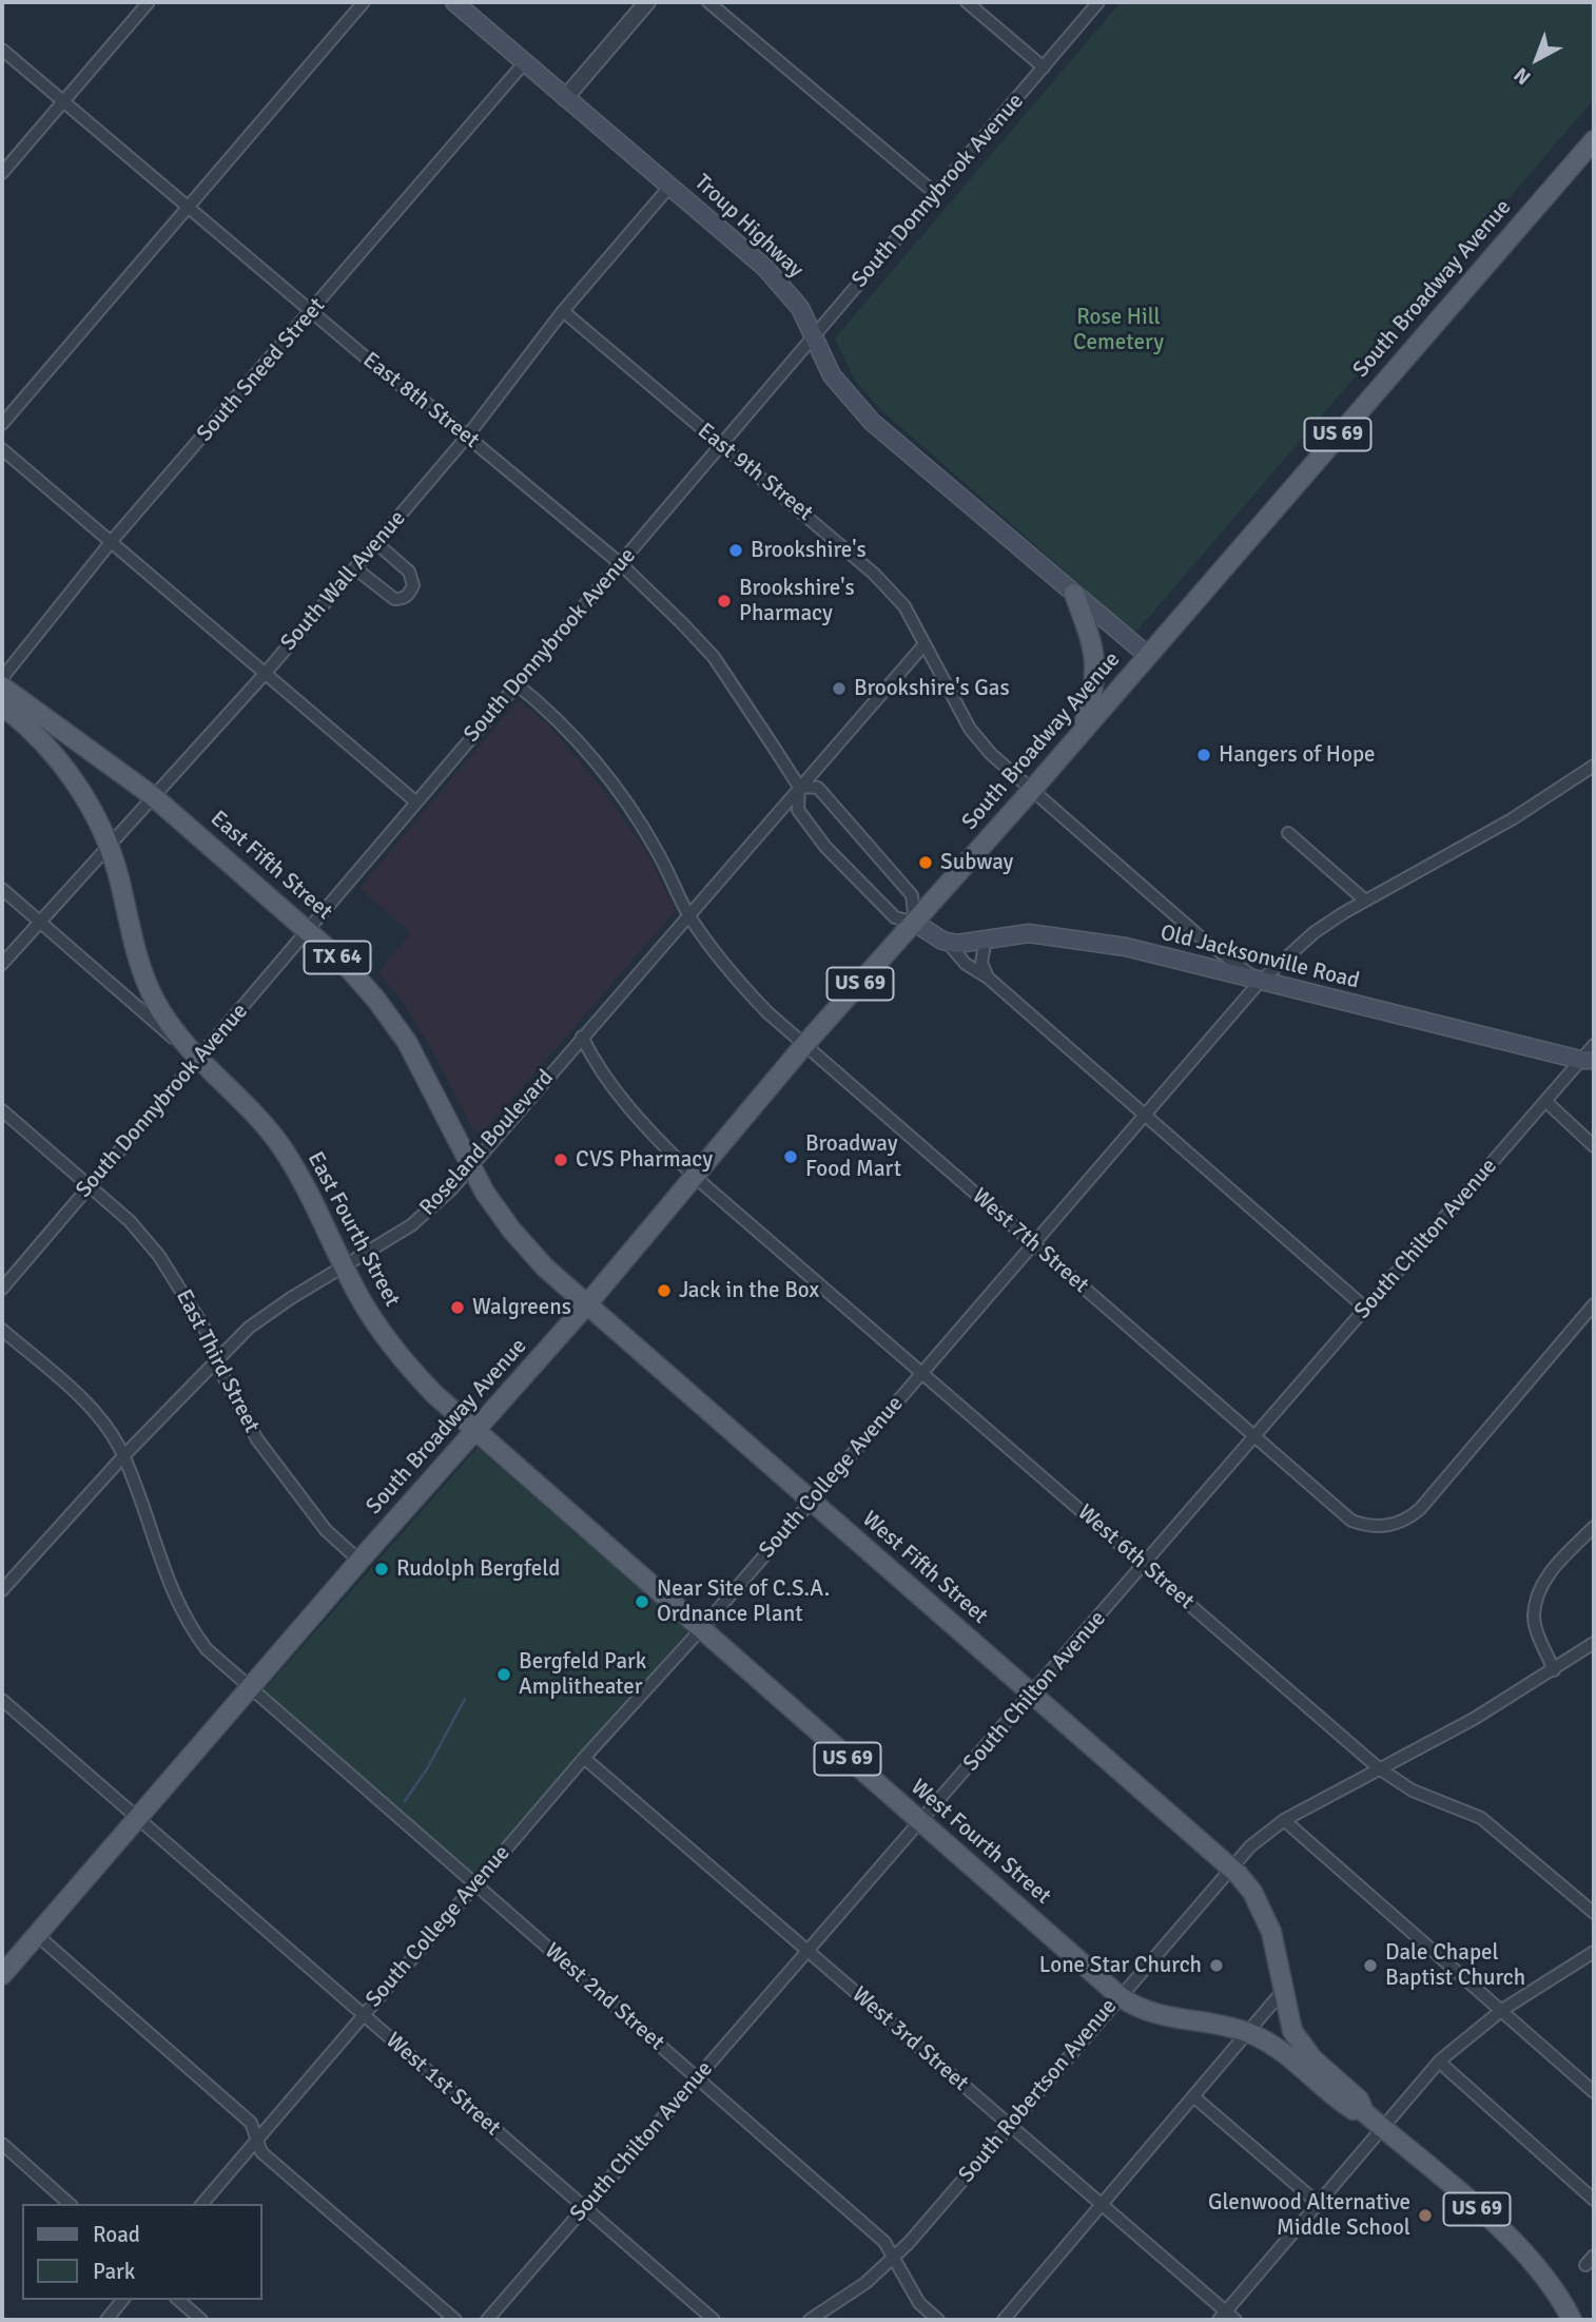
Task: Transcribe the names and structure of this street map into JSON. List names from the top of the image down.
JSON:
{
  "streets": {
    "main road": [
      "Troup Highway",
      "South Broadway Avenue",
      "US 69",
      "East Fifth Street",
      "TX 64",
      "Old Jacksonville Road",
      "East Fourth Street",
      "West Fifth Street",
      "West Fourth Street"
    ],
    "street": [
      "South Donnybrook Avenue",
      "South Sneed Street",
      "East 8th Street",
      "East 9th Street",
      "South Wall Avenue",
      "Roseland Boulevard",
      "South Chilton Avenue",
      "West 7th Street",
      "East Third Street",
      "South College Avenue",
      "West 6th Street",
      "West 2nd Street",
      "West 3rd Street",
      "West 1st Street",
      "South Robertson Avenue"
    ]
  },
  "crossings": [
    ["South Donnybrook Avenue", "Troup Highway"],
    ["South Donnybrook Avenue", "East 8th Street"],
    ["South Donnybrook Avenue", "East 9th Street"],
    ["South Donnybrook Avenue", "East Fifth Street"],
    ["South Donnybrook Avenue", "East Fourth Street"],
    ["South Donnybrook Avenue", "West 7th Street"],
    ["South Donnybrook Avenue", "East Third Street"],
    ["Troup Highway", "South Broadway Avenue"],
    ["Troup Highway", "South Sneed Street"],
    ["Troup Highway", "South Wall Avenue"],
    ["South Broadway Avenue", "East 8th Street"],
    ["South Broadway Avenue", "East 9th Street"],
    ["South Broadway Avenue", "East Fifth Street"],
    ["South Broadway Avenue", "East Fourth Street"],
    ["South Broadway Avenue", "West 7th Street"],
    ["South Broadway Avenue", "East Third Street"],
    ["South Broadway Avenue", "West 6th Street"],
    ["South Broadway Avenue", "West Fifth Street"],
    ["South Broadway Avenue", "West Fourth Street"],
    ["South Broadway Avenue", "West 2nd Street"],
    ["South Broadway Avenue", "West 1st Street"],
    ["South Sneed Street", "East 8th Street"],
    ["East 8th Street", "South Wall Avenue"],
    ["East 8th Street", "Roseland Boulevard"],
    ["US 69", "West Fifth Street"],
    ["US 69", "West Fourth Street"],
    ["US 69", "South Robertson Avenue"],
    ["East 9th Street", "South Wall Avenue"],
    ["East 9th Street", "Old Jacksonville Road"],
    ["East 9th Street", "Roseland Boulevard"],
    ["East 9th Street", "South College Avenue"],
    ["South Wall Avenue", "East Fifth Street"],
    ["South Wall Avenue", "East Fourth Street"],
    ["East Fifth Street", "Roseland Boulevard"],
    ["East Fifth Street", "West Fifth Street"],
    ["Old Jacksonville Road", "South Chilton Avenue"],
    ["Old Jacksonville Road", "South College Avenue"],
    ["Roseland Boulevard", "East Fourth Street"],
    ["Roseland Boulevard", "West 7th Street"],
    ["Roseland Boulevard", "East Third Street"],
    ["Roseland Boulevard", "West 6th Street"],
    ["Roseland Boulevard", "West 2nd Street"],
    ["East Fourth Street", "West Fourth Street"],
    ["South Chilton Avenue", "West 7th Street"],
    ["South Chilton Avenue", "West 6th Street"],
    ["South Chilton Avenue", "West Fifth Street"],
    ["South Chilton Avenue", "West Fourth Street"],
    ["South Chilton Avenue", "West 2nd Street"],
    ["South Chilton Avenue", "West 3rd Street"],
    ["South Chilton Avenue", "West 1st Street"],
    ["West 7th Street", "South College Avenue"],
    ["South College Avenue", "West 6th Street"],
    ["South College Avenue", "West Fifth Street"],
    ["South College Avenue", "West Fourth Street"],
    ["South College Avenue", "West 2nd Street"],
    ["South College Avenue", "West 3rd Street"],
    ["South College Avenue", "West 1st Street"],
    ["West 6th Street", "South Robertson Avenue"],
    ["West Fifth Street", "South Robertson Avenue"],
    ["West Fourth Street", "South Robertson Avenue"],
    ["West 2nd Street", "South Robertson Avenue"],
    ["West 3rd Street", "South Robertson Avenue"]
  ],
  "parks": ["Rose Hill Cemetery"],
  "places": [
    "Brookshire's",
    "Brookshire's Pharmacy",
    "Brookshire's Gas",
    "Hangers of Hope",
    "Subway",
    "Broadway Food Mart",
    "CVS Pharmacy",
    "Jack in the Box",
    "Walgreens",
    "Rudolph Bergfeld",
    "Near Site of C.S.A. Ordnance Plant",
    "Bergfeld Park Amplitheater",
    "Lone Star Church",
    "Dale Chapel Baptist Church",
    "Glenwood Alternative Middle School"
  ],
  "legend": ["Road", "Park"],
  "north": "bottom left"
}
